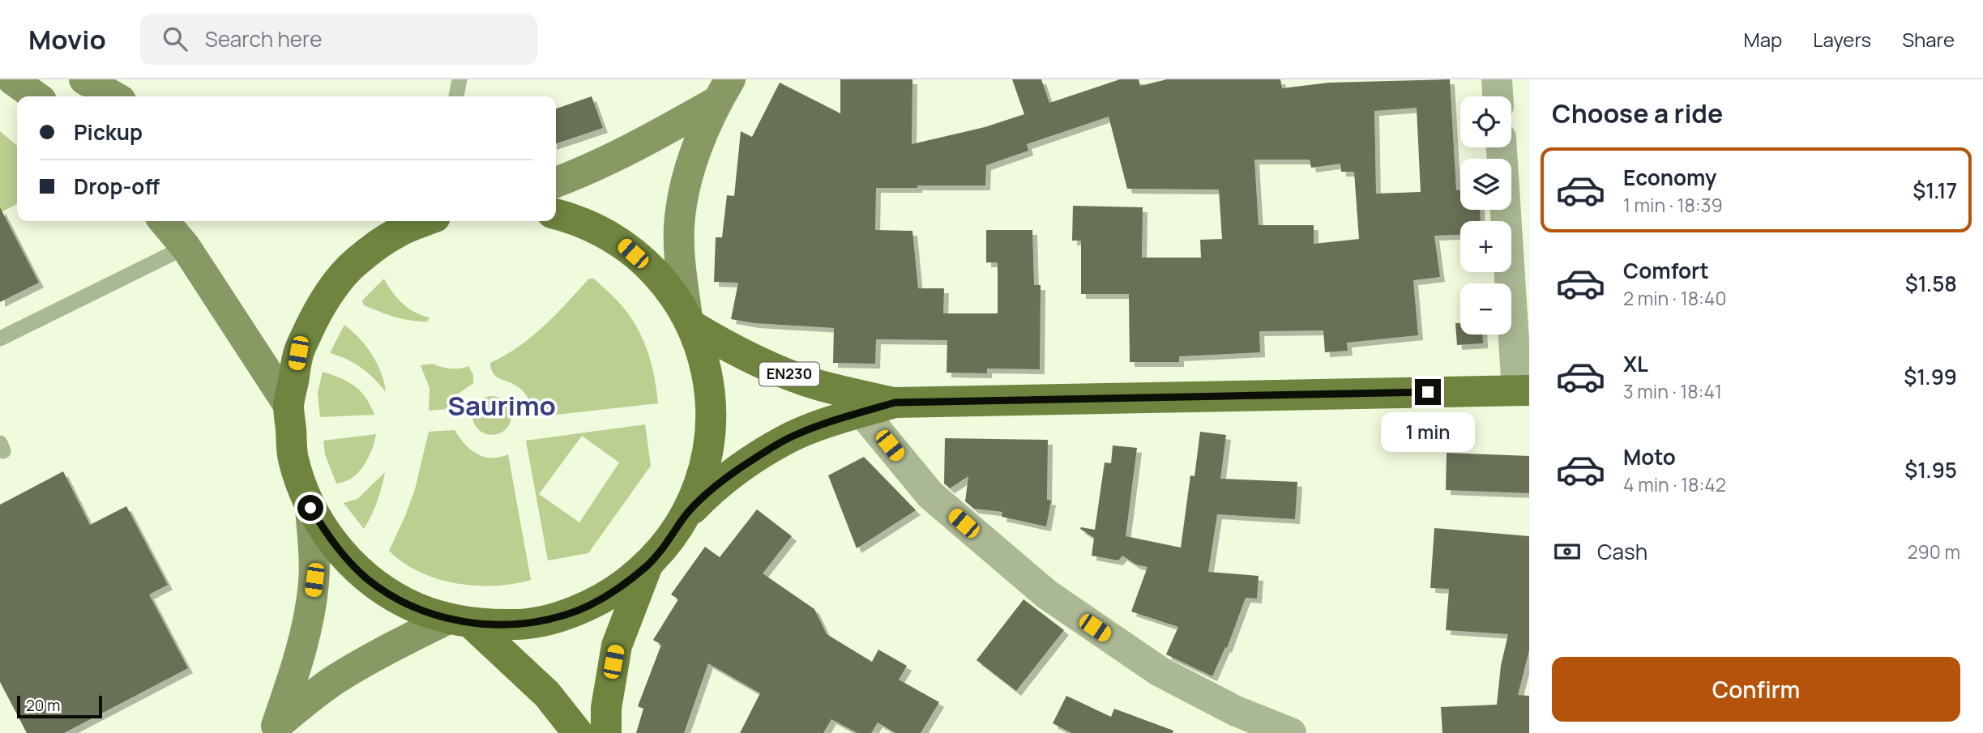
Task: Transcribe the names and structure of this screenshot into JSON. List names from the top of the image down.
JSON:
{
  "streets": {
    "main road": ["EN230"]
  },
  "districts": ["Saurimo"],
  "scale_bar": "20 m",
  "page": {
    "header": "Movio",
    "search": "Search here",
    "nav": ["Map", "Layers", "Share"],
    "heading": "Choose a ride",
    "map_buttons": ["+", "−"],
    "banner": ["Pickup", "Drop-off"],
    "list": [
      {
        "name": "Economy",
        "note": "1 min · 18:39",
        "value": "$1.17"
      },
      {
        "name": "Comfort",
        "note": "2 min · 18:40",
        "value": "$1.58"
      },
      {
        "name": "XL",
        "note": "3 min · 18:41",
        "value": "$1.99"
      },
      {
        "name": "Moto",
        "note": "4 min · 18:42",
        "value": "$1.95"
      }
    ],
    "bubble": "1 min",
    "pay": ["Cash", "290 m"],
    "buttons": "Confirm",
    "scale": "20 m"
  }
}
